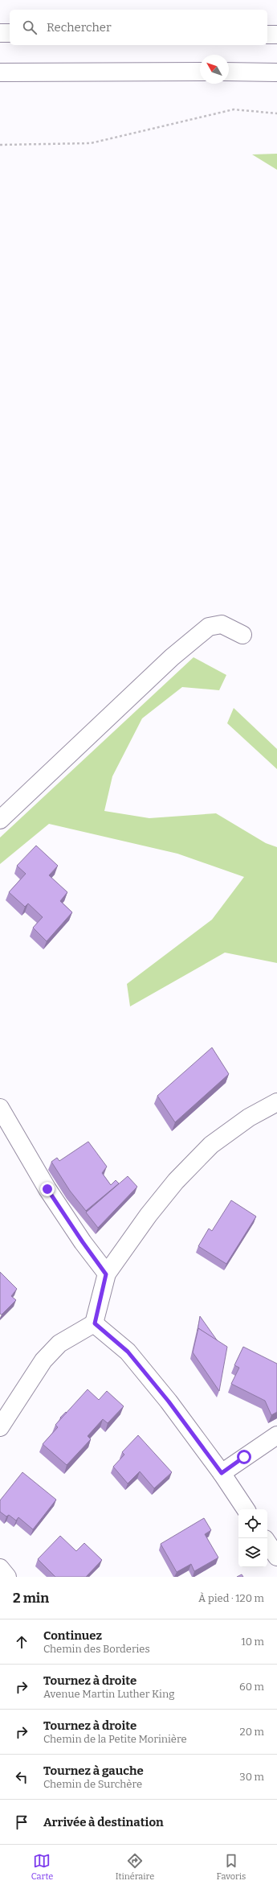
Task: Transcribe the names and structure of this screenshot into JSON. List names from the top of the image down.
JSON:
{
  "north": "top left",
  "page": {
    "search": "Rechercher",
    "heading": ["2 min", "À pied · 120 m"],
    "list": [
      ["Continuez", "Chemin des Borderies", "10 m"],
      ["Tournez à droite", "Avenue Martin Luther King", "60 m"],
      ["Tournez à droite", "Chemin de la Petite Morinière", "20 m"],
      ["Tournez à gauche", "Chemin de Surchère", "30 m"],
      "Arrivée à destination"
    ],
    "nav": ["Carte", "Itinéraire", "Favoris"]
  }
}
